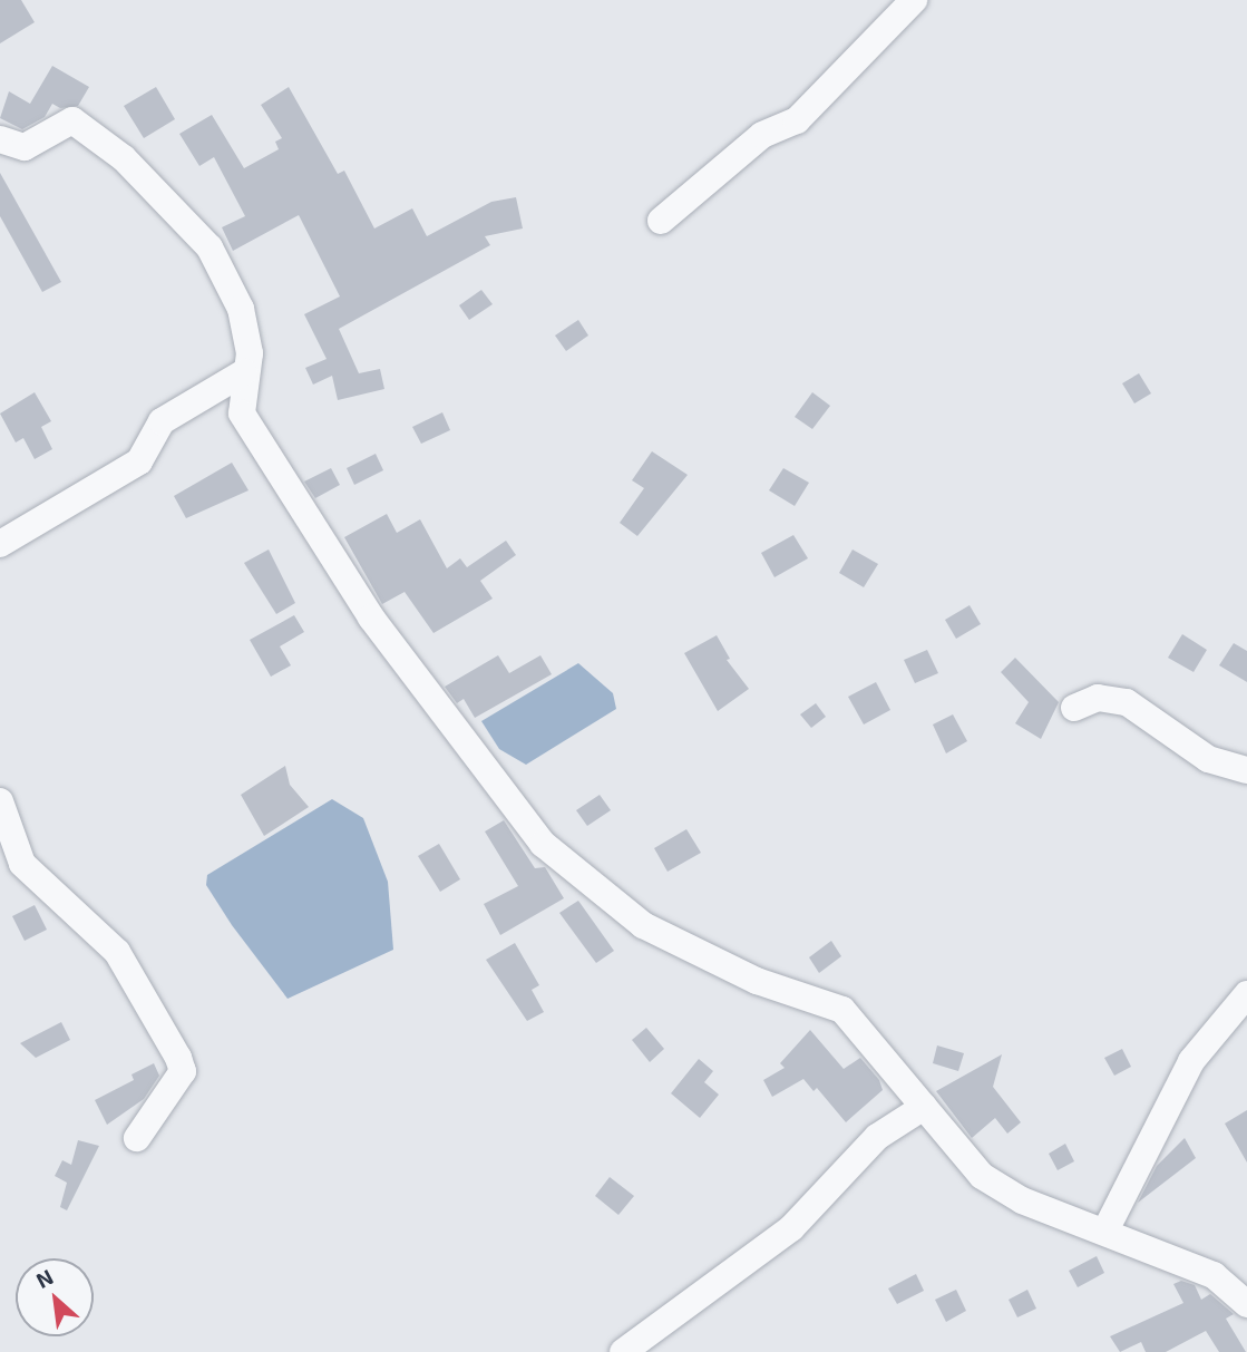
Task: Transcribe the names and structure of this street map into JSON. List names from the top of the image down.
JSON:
{
  "north": "top left"
}
